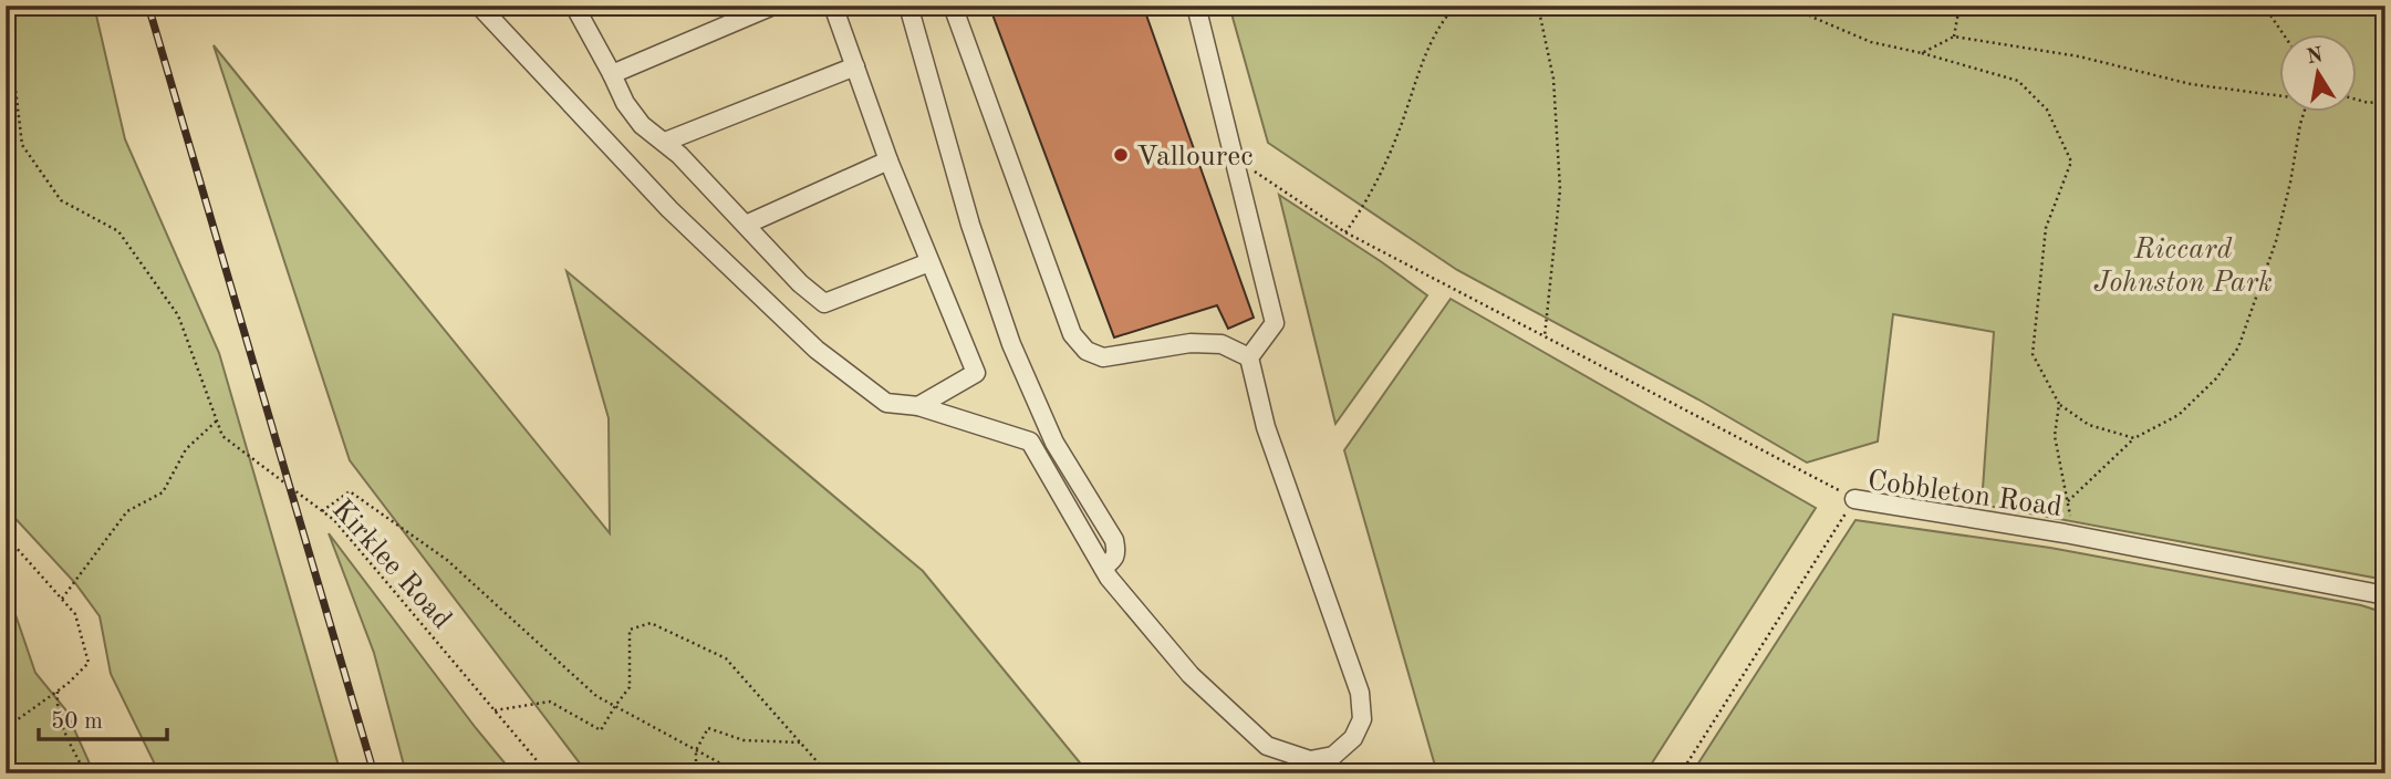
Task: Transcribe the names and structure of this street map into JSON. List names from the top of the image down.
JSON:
{
  "streets": {
    "lane": ["Cobbleton Road"],
    "path": ["Kirklee Road"]
  },
  "parks": ["Riccard Johnston Park"],
  "places": ["Vallourec"],
  "scale_bar": "50 m",
  "north": "top"
}
